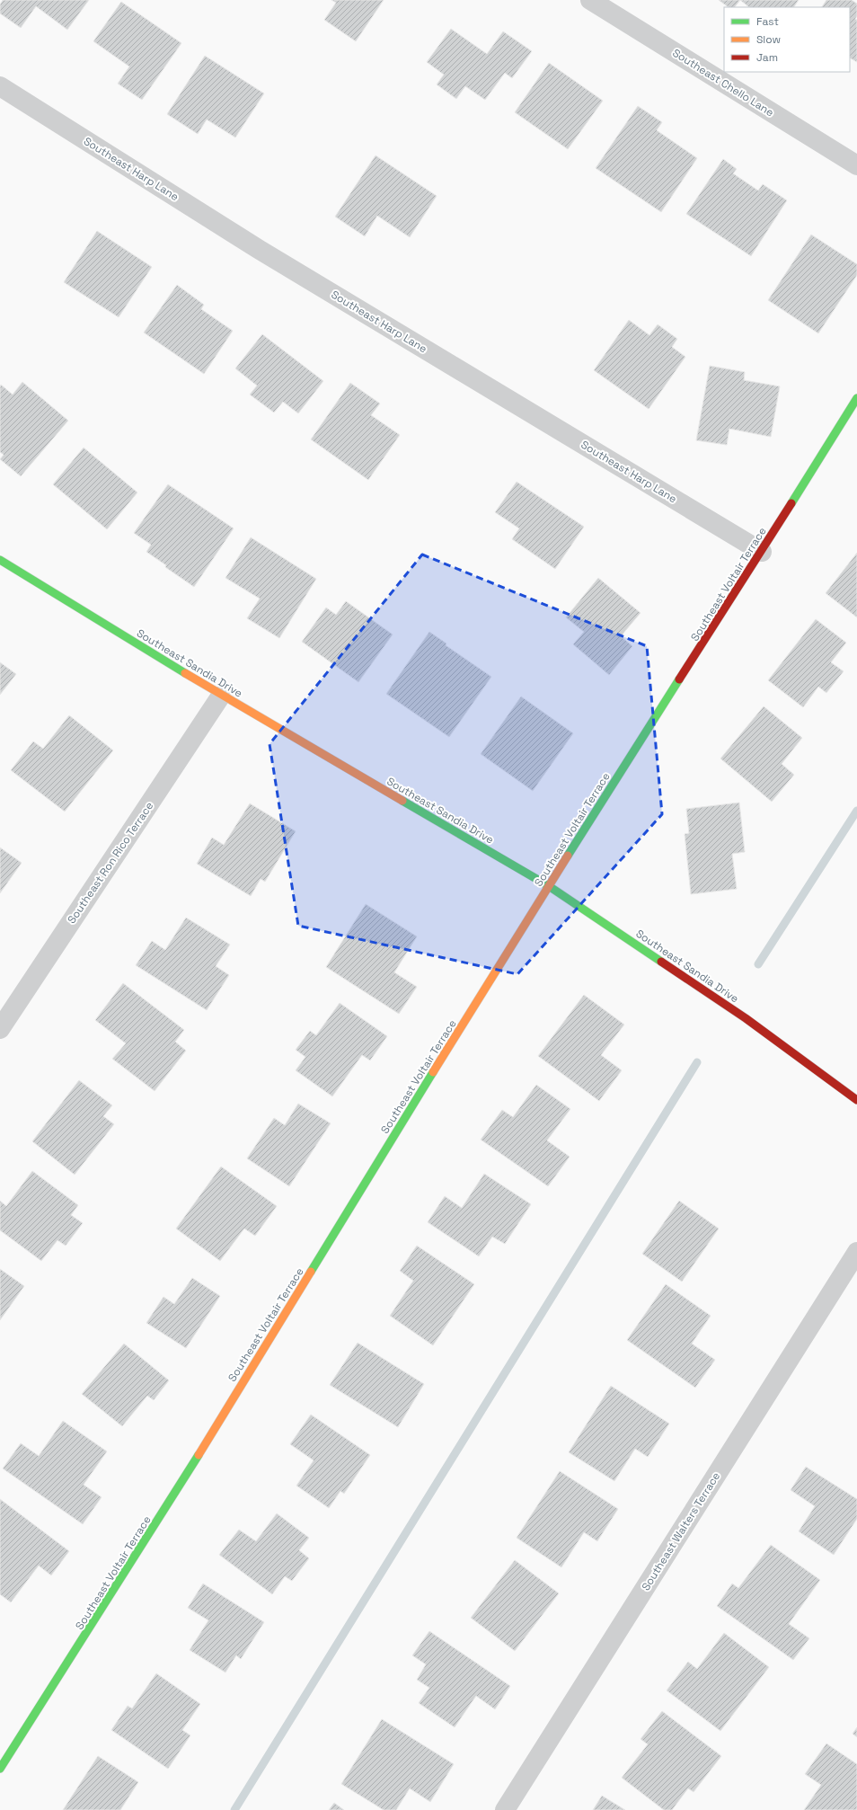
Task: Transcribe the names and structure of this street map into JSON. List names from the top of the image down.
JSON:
{
  "streets": {
    "street": [
      "Southeast Chello Lane",
      "Southeast Harp Lane",
      "Southeast Voltair Terrace",
      "Southeast Sandia Drive",
      "Southeast Ron Rico Terrace",
      "Southeast Walters Terrace"
    ]
  },
  "crossings": [
    ["Southeast Harp Lane", "Southeast Voltair Terrace"],
    ["Southeast Voltair Terrace", "Southeast Sandia Drive"],
    ["Southeast Sandia Drive", "Southeast Ron Rico Terrace"]
  ],
  "legend": ["Fast", "Slow", "Jam"]
}
